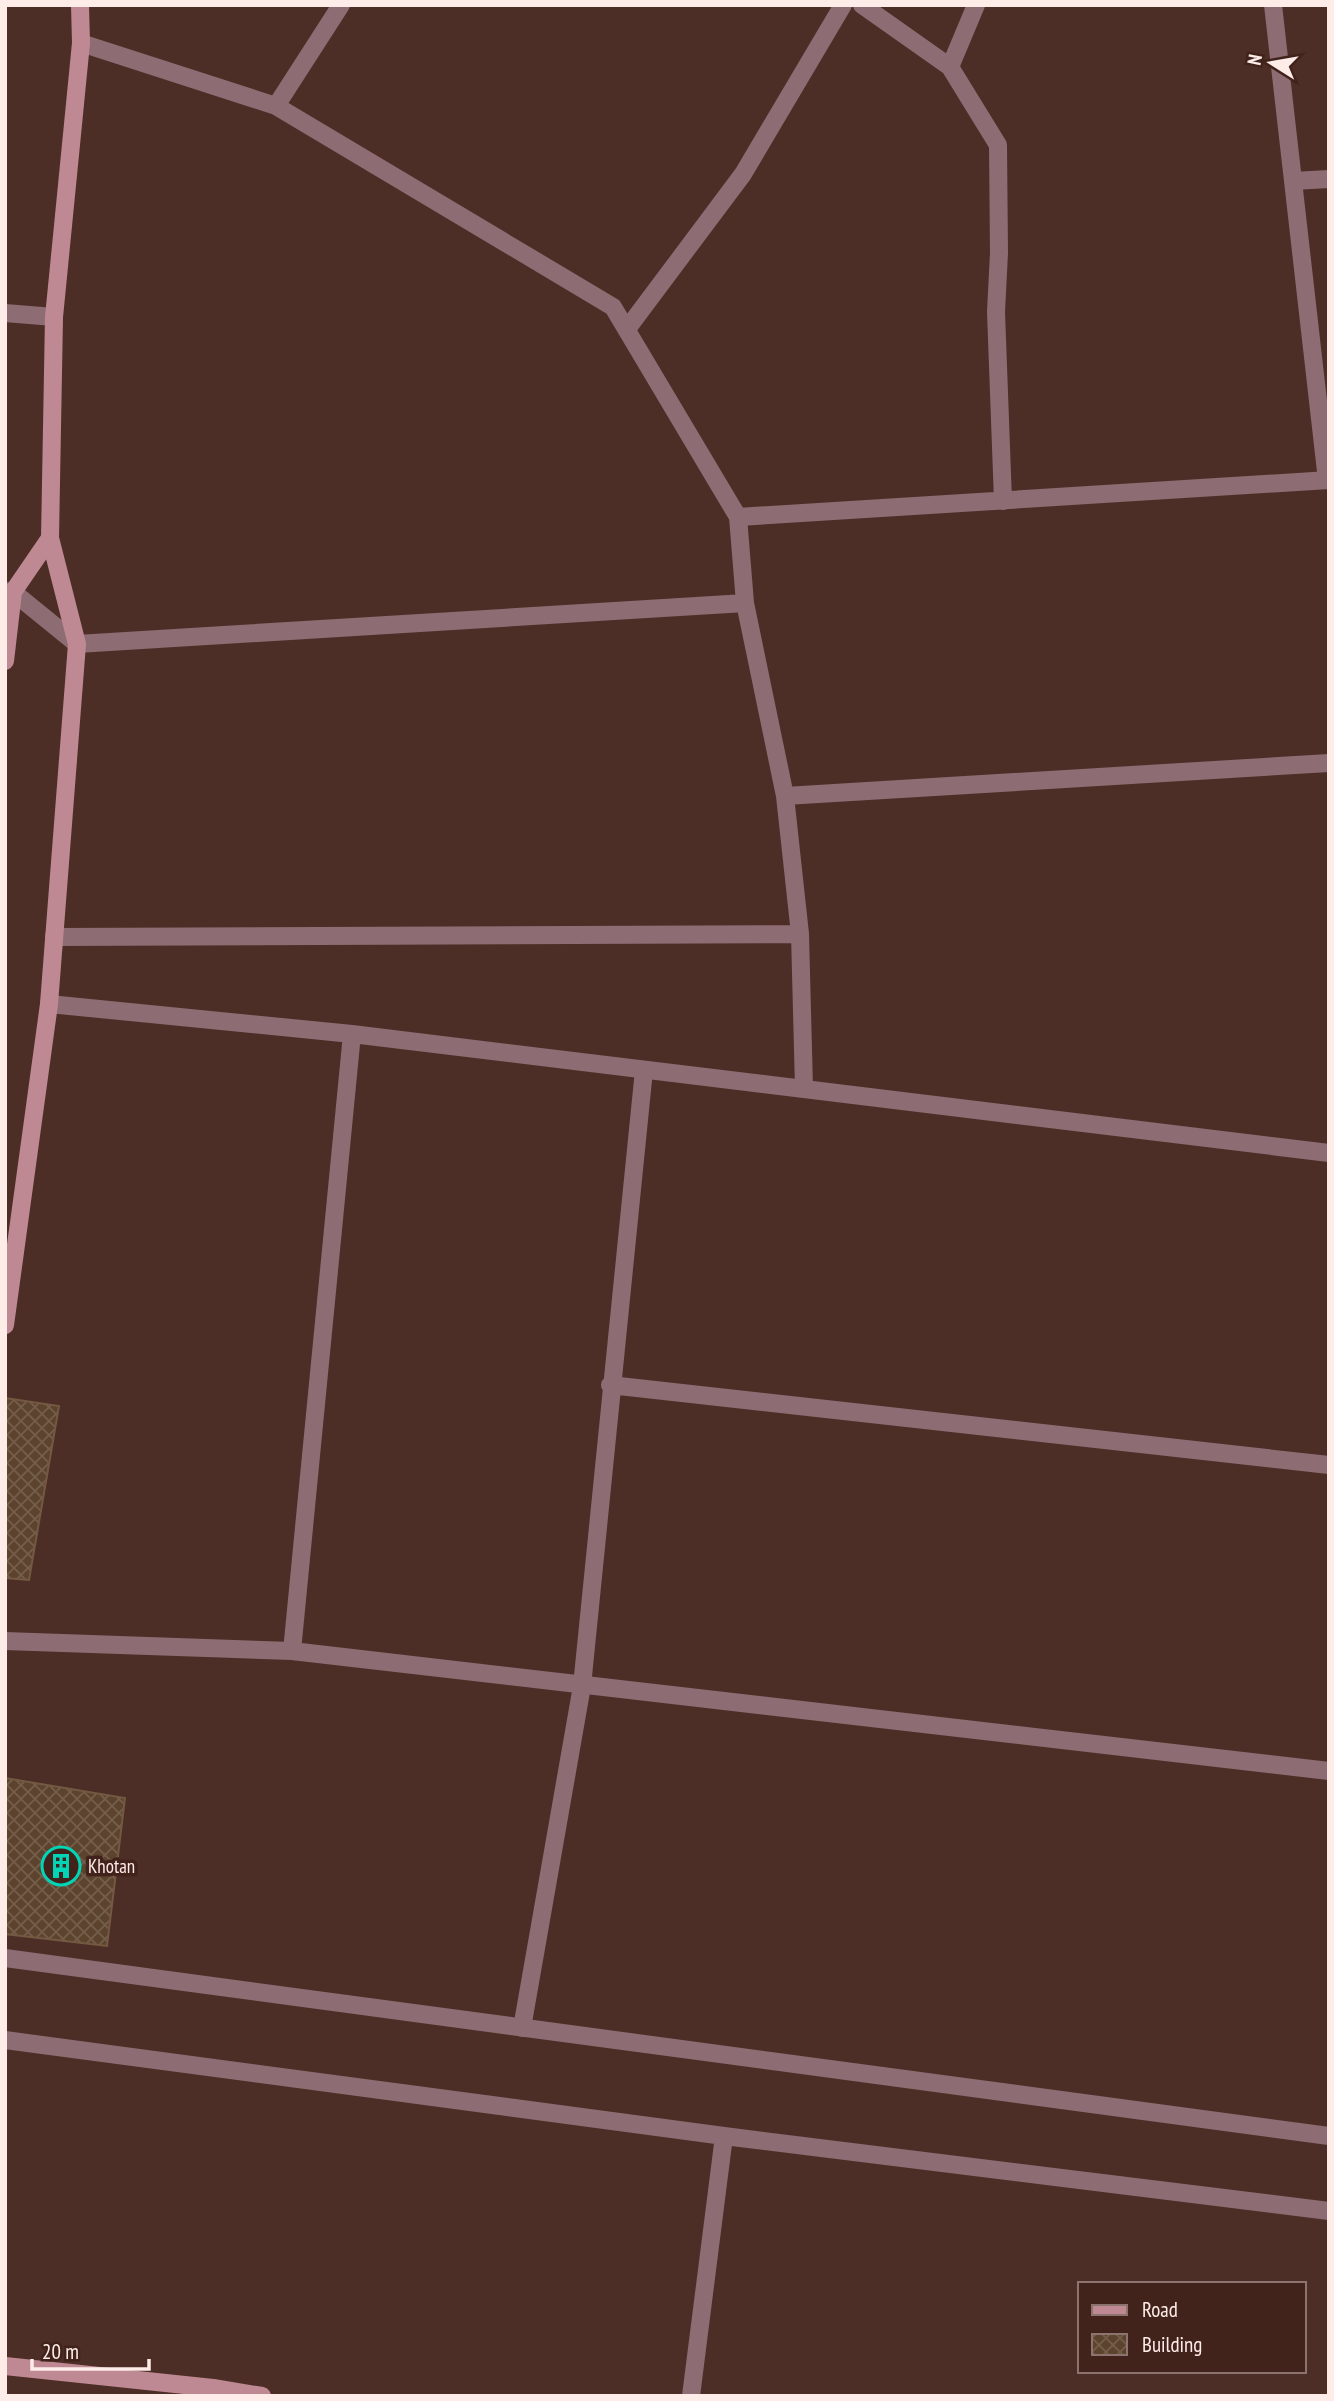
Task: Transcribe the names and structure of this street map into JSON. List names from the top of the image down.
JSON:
{
  "places": {
    "building": ["Khotan"]
  },
  "legend": ["Road", "Building"],
  "scale_bar": "20 m",
  "north": "left"
}
